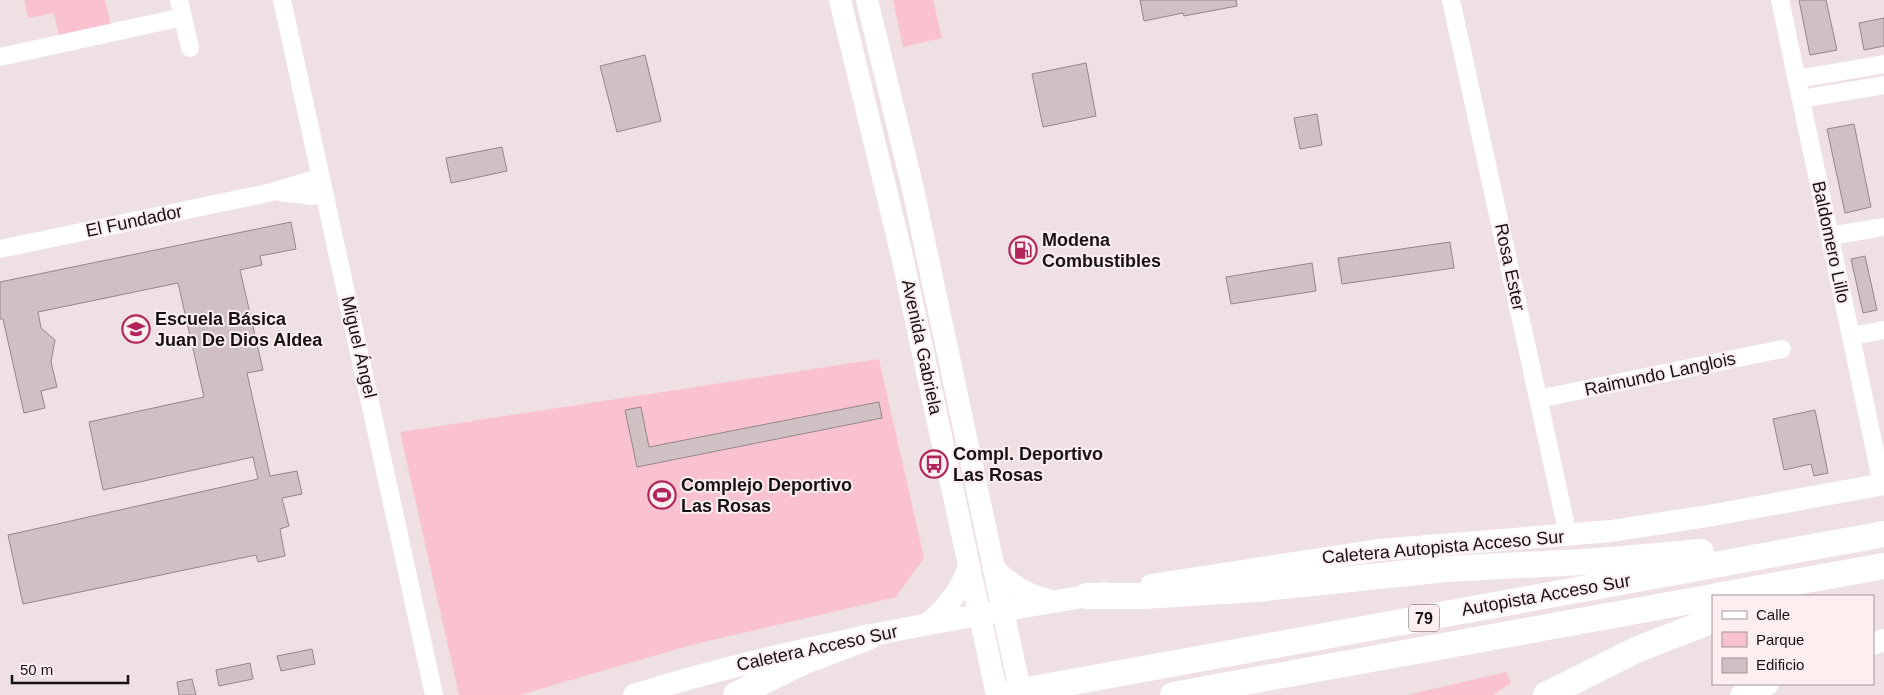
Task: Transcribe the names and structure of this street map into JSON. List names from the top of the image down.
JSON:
{
  "streets": {
    "highway": ["Autopista Acceso Sur", "79"],
    "main road": ["Avenida Gabriela", "Caletera Autopista Acceso Sur", "Caletera Acceso Sur"],
    "street": [
      "El Fundador",
      "Baldomero Lillo",
      "Rosa Ester",
      "Miguel Ángel",
      "Raimundo Langlois"
    ]
  },
  "crossings": [
    ["El Fundador", "Miguel Ángel"],
    ["Baldomero Lillo", "Caletera Autopista Acceso Sur"],
    ["Rosa Ester", "Raimundo Langlois"],
    ["Rosa Ester", "Caletera Autopista Acceso Sur"],
    ["Avenida Gabriela", "Caletera Autopista Acceso Sur"],
    ["Avenida Gabriela", "Caletera Acceso Sur"],
    ["Caletera Autopista Acceso Sur", "Caletera Acceso Sur"]
  ],
  "places": {
    "fuel station": ["Modena Combustibles"],
    "school or university": ["Escuela Básica Juan De Dios Aldea"],
    "bus stop": ["Compl. Deportivo Las Rosas"],
    "sports": ["Complejo Deportivo Las Rosas"]
  },
  "legend": ["Calle", "Parque", "Edificio"],
  "scale_bar": "50 m"
}
